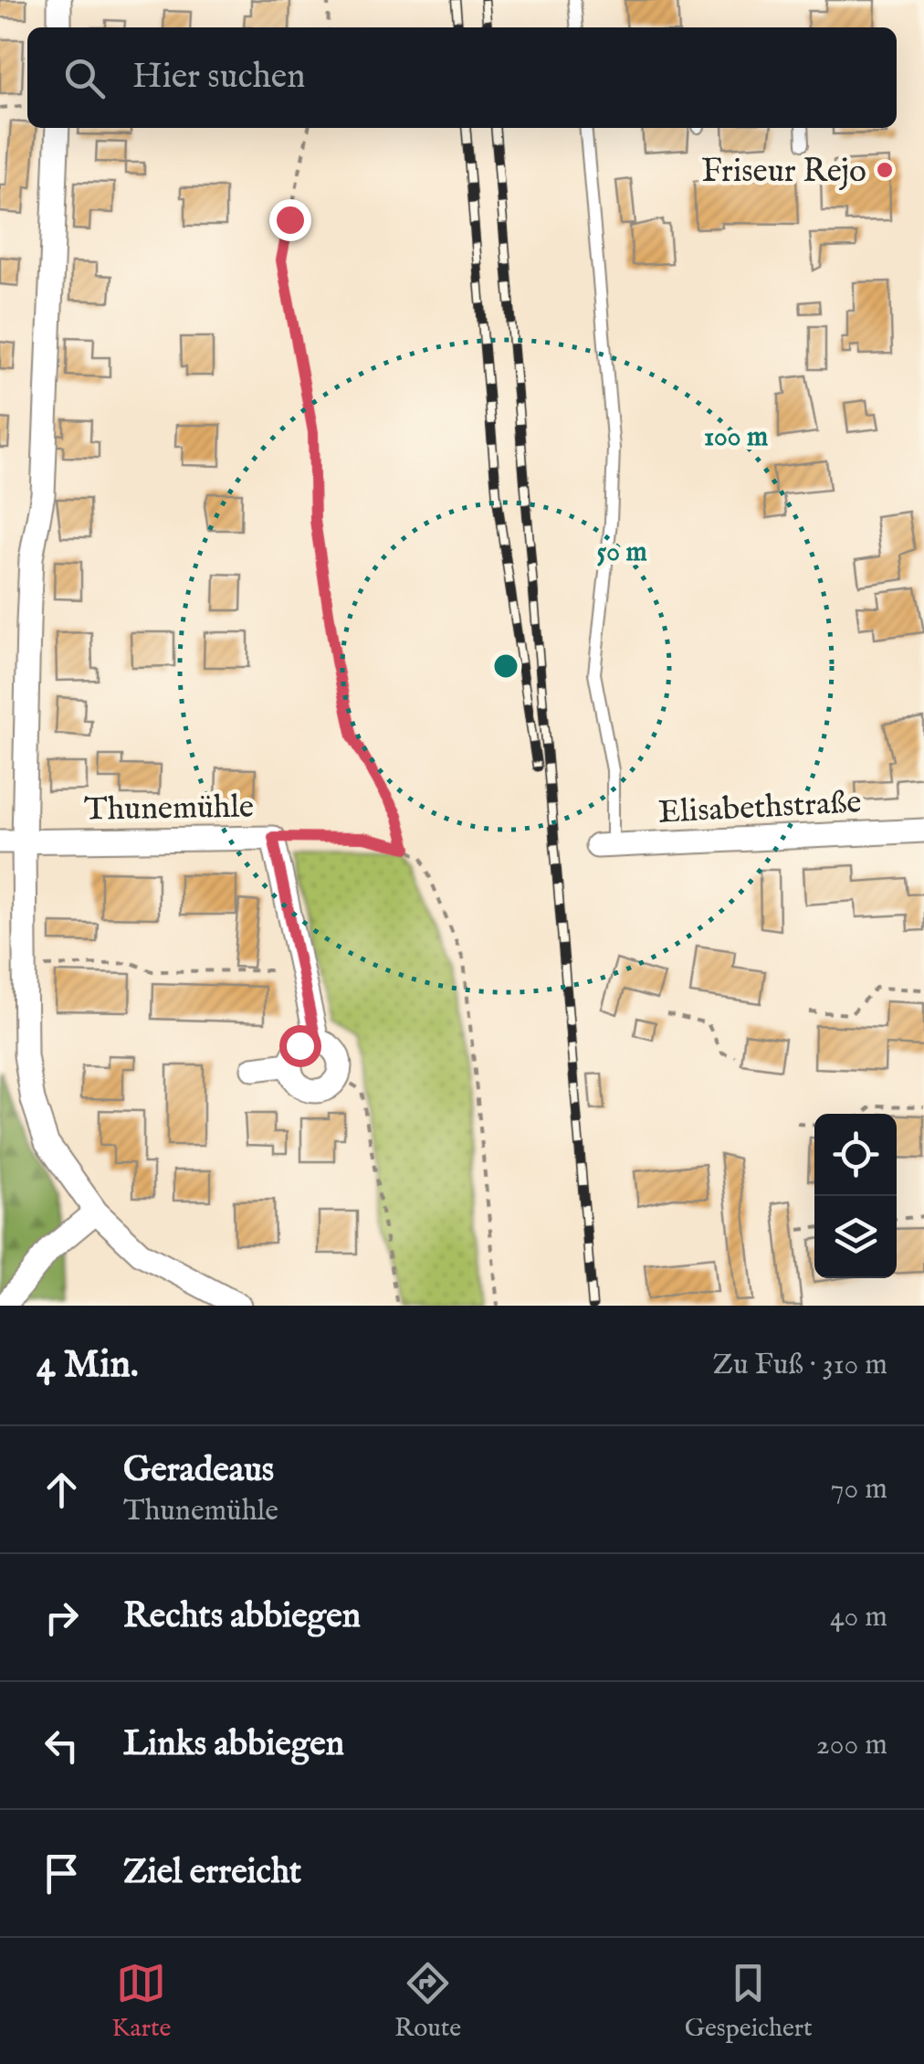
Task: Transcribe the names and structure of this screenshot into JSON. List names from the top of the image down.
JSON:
{
  "streets": {
    "street": ["Elisabethstraße", "Thunemühle"]
  },
  "places": ["Friseur Rejo"],
  "page": {
    "search": "Hier suchen",
    "heading": ["4 Min.", "Zu Fuß · 310 m"],
    "list": [
      ["Geradeaus", "Thunemühle", "70 m"],
      ["Rechts abbiegen", "40 m"],
      ["Links abbiegen", "200 m"],
      "Ziel erreicht"
    ],
    "nav": ["Karte", "Route", "Gespeichert"]
  },
  "rings": ["100 m", "50 m"]
}
